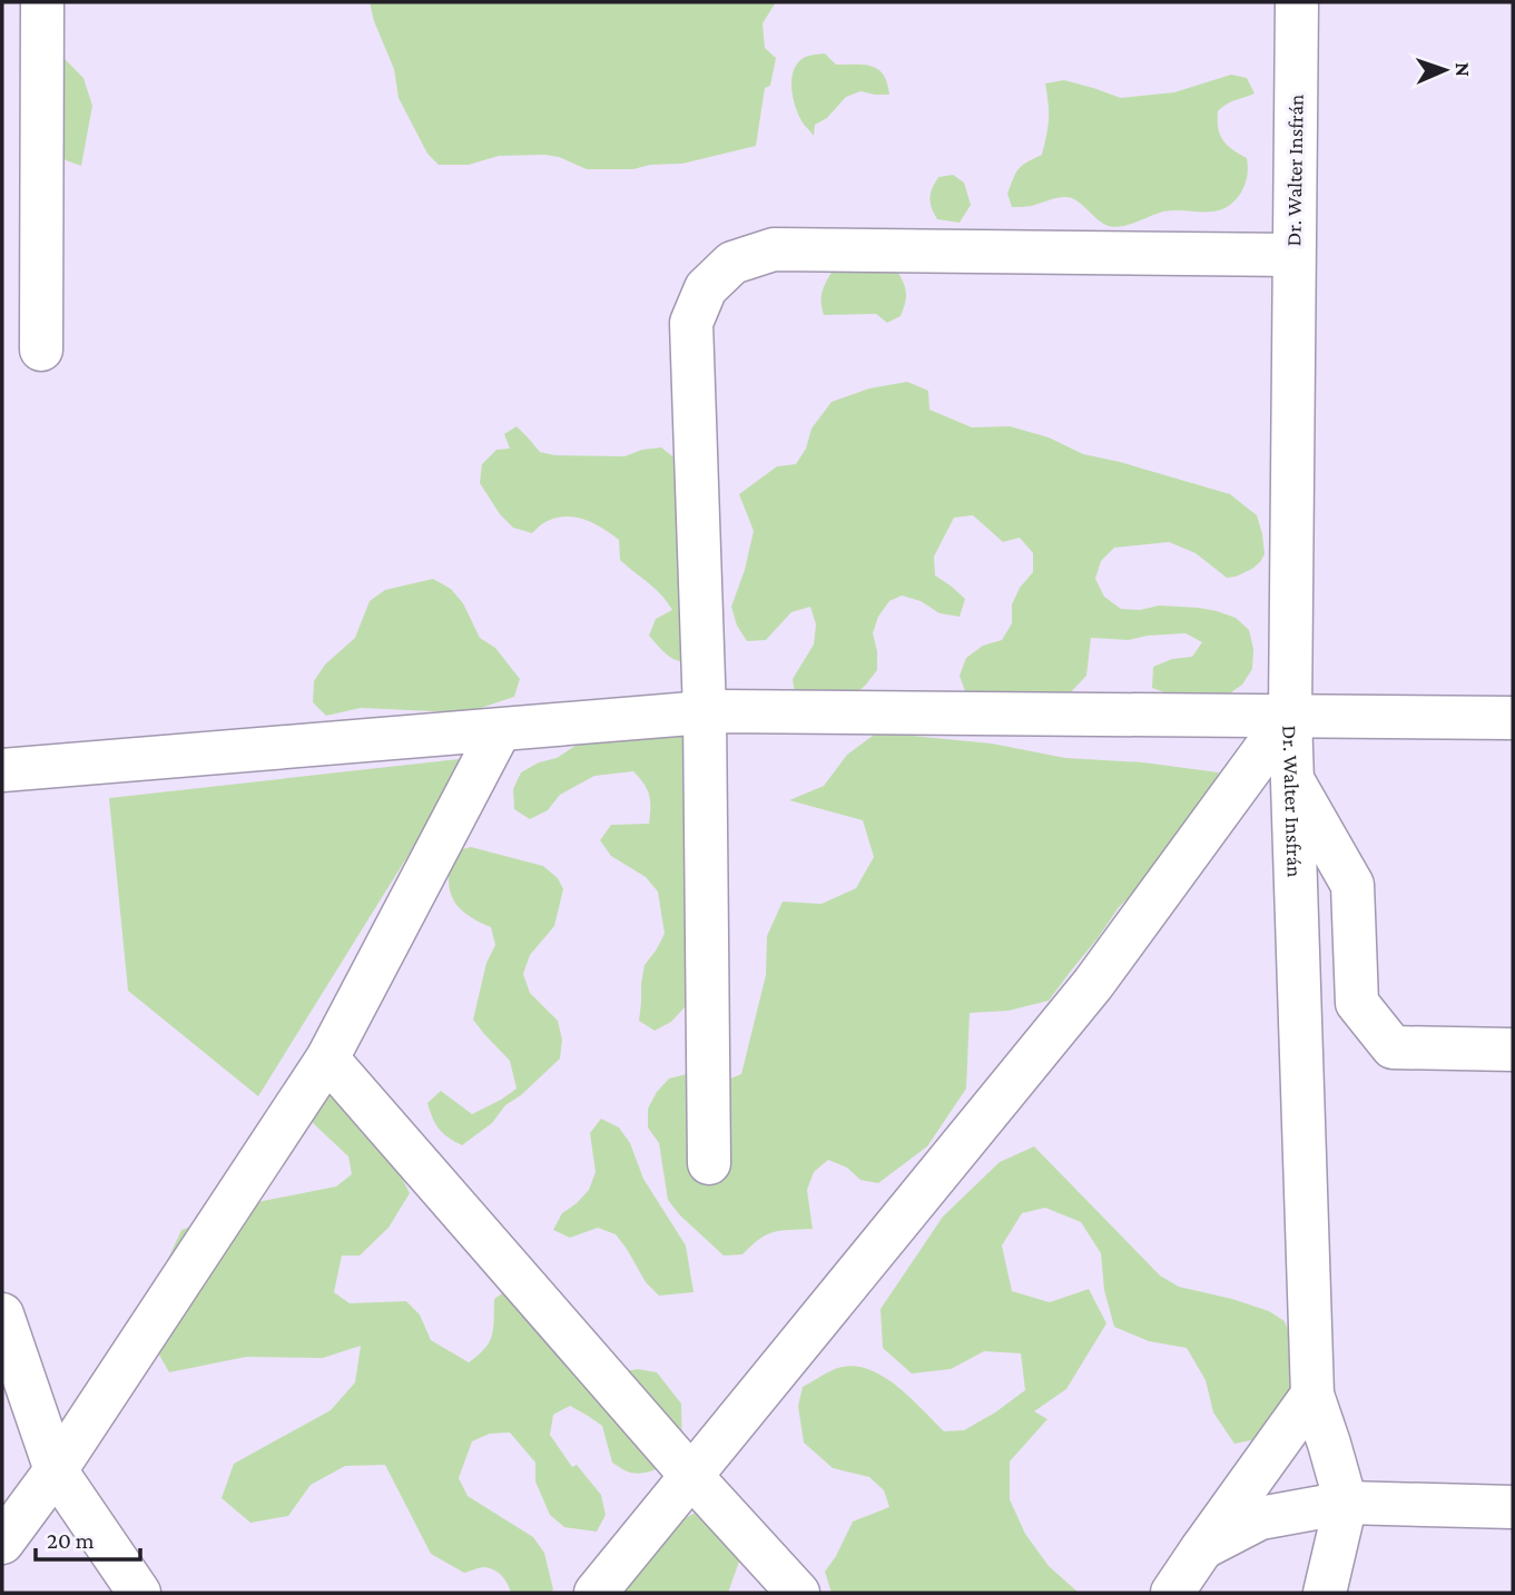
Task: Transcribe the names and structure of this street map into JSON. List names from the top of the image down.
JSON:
{
  "streets": {
    "street": ["Dr. Walter Insfrán"]
  },
  "scale_bar": "20 m",
  "north": "right"
}
